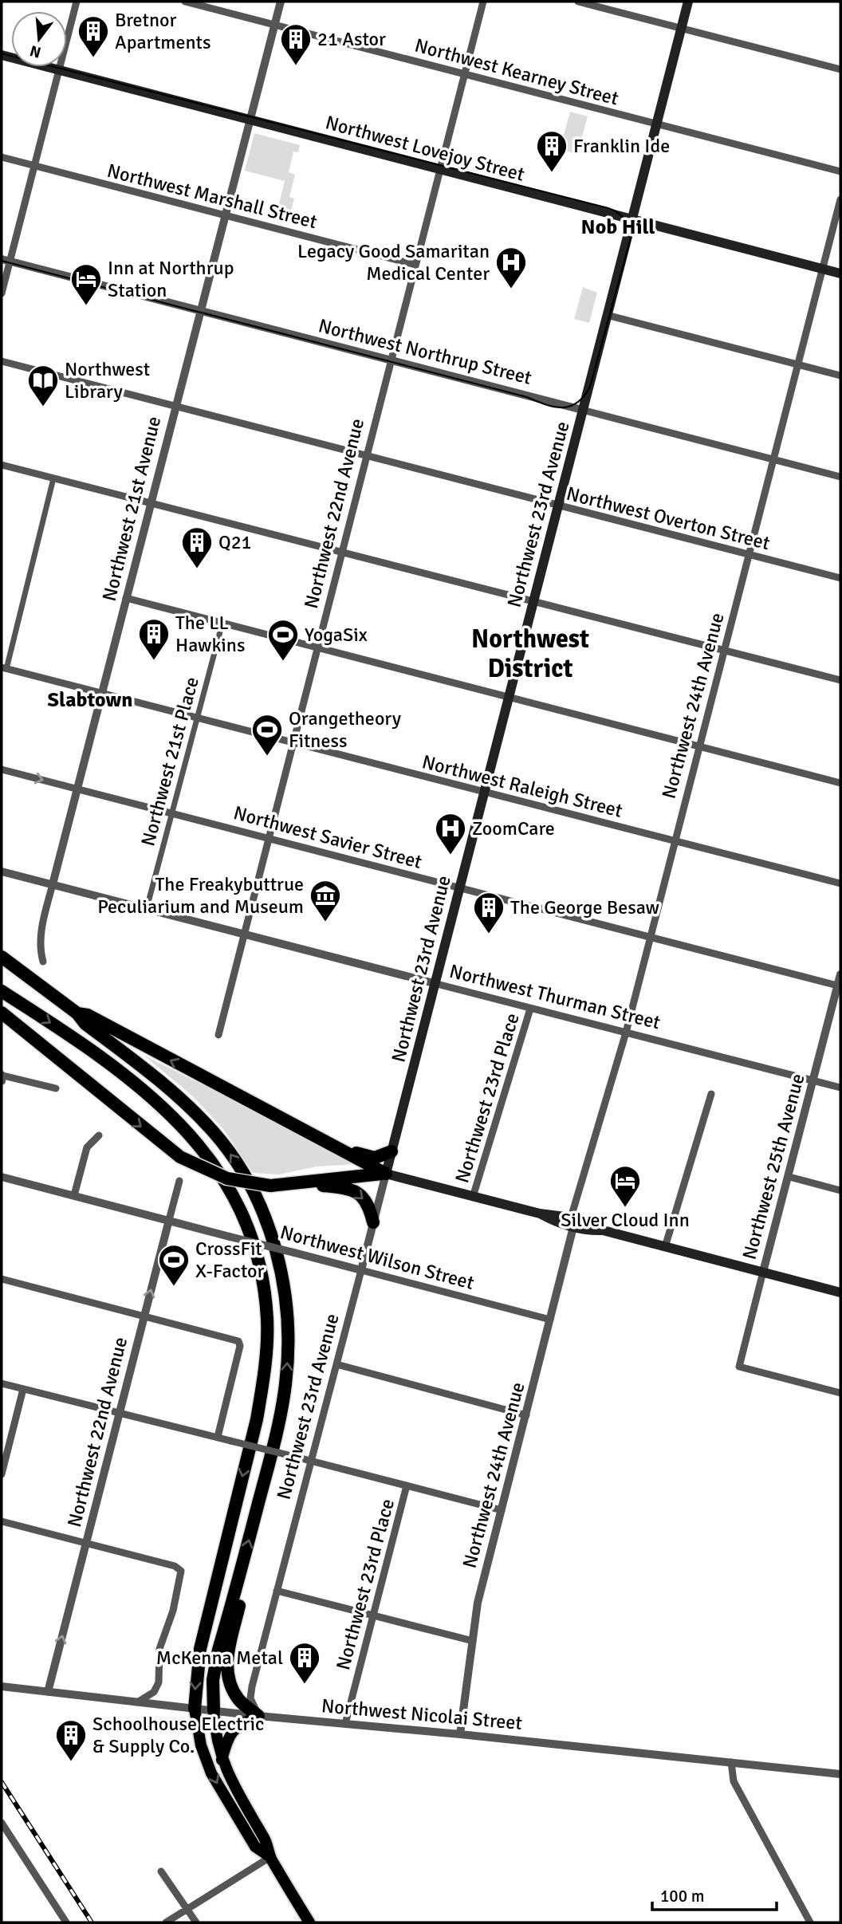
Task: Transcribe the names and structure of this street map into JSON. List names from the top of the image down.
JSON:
{
  "streets": {
    "main road": ["Northwest Lovejoy Street", "Northwest 23rd Avenue"],
    "street": [
      "Northwest Kearney Street",
      "Northwest Marshall Street",
      "Northwest Northrup Street",
      "Northwest 21st Avenue",
      "Northwest 22nd Avenue",
      "Northwest Overton Street",
      "Northwest 24th Avenue",
      "Northwest 21st Place",
      "Northwest Raleigh Street",
      "Northwest Savier Street",
      "Northwest Thurman Street",
      "Northwest 23rd Place",
      "Northwest 25th Avenue",
      "Northwest Wilson Street",
      "Northwest Nicolai Street"
    ]
  },
  "crossings": [
    ["Northwest Kearney Street", "Northwest 21st Avenue"],
    ["Northwest Kearney Street", "Northwest 22nd Avenue"],
    ["Northwest Kearney Street", "Northwest 23rd Avenue"],
    ["Northwest Lovejoy Street", "Northwest 21st Avenue"],
    ["Northwest Lovejoy Street", "Northwest 22nd Avenue"],
    ["Northwest Lovejoy Street", "Northwest 23rd Avenue"],
    ["Northwest Lovejoy Street", "Northwest 24th Avenue"],
    ["Northwest Marshall Street", "Northwest 21st Avenue"],
    ["Northwest Marshall Street", "Northwest 22nd Avenue"],
    ["Northwest Northrup Street", "Northwest 21st Avenue"],
    ["Northwest Northrup Street", "Northwest 22nd Avenue"],
    ["Northwest Northrup Street", "Northwest 23rd Avenue"],
    ["Northwest Northrup Street", "Northwest 24th Avenue"],
    ["Northwest 21st Avenue", "Northwest Overton Street"],
    ["Northwest 21st Avenue", "Northwest Raleigh Street"],
    ["Northwest 21st Avenue", "Northwest Savier Street"],
    ["Northwest 21st Avenue", "Northwest Thurman Street"],
    ["Northwest 22nd Avenue", "Northwest Overton Street"],
    ["Northwest 22nd Avenue", "Northwest Raleigh Street"],
    ["Northwest 22nd Avenue", "Northwest Savier Street"],
    ["Northwest 22nd Avenue", "Northwest Thurman Street"],
    ["Northwest 22nd Avenue", "Northwest Wilson Street"],
    ["Northwest 22nd Avenue", "Northwest Nicolai Street"],
    ["Northwest 23rd Avenue", "Northwest Overton Street"],
    ["Northwest 23rd Avenue", "Northwest Raleigh Street"],
    ["Northwest 23rd Avenue", "Northwest Savier Street"],
    ["Northwest 23rd Avenue", "Northwest Thurman Street"],
    ["Northwest 23rd Avenue", "Northwest Wilson Street"],
    ["Northwest 23rd Avenue", "Northwest Nicolai Street"],
    ["Northwest Overton Street", "Northwest 24th Avenue"],
    ["Northwest 24th Avenue", "Northwest Raleigh Street"],
    ["Northwest 24th Avenue", "Northwest Savier Street"],
    ["Northwest 24th Avenue", "Northwest Thurman Street"],
    ["Northwest 24th Avenue", "Northwest Wilson Street"],
    ["Northwest 24th Avenue", "Northwest Nicolai Street"],
    ["Northwest 21st Place", "Northwest Raleigh Street"],
    ["Northwest 21st Place", "Northwest Savier Street"],
    ["Northwest 21st Place", "Northwest Thurman Street"],
    ["Northwest Savier Street", "Northwest 25th Avenue"],
    ["Northwest Thurman Street", "Northwest 23rd Place"],
    ["Northwest Thurman Street", "Northwest 25th Avenue"],
    ["Northwest 23rd Place", "Northwest Nicolai Street"]
  ],
  "districts": ["Nob Hill", "Northwest District", "Slabtown"],
  "places": {
    "building": [
      "Bretnor Apartments",
      "21 Astor",
      "Franklin Ide",
      "Q21",
      "The LL Hawkins",
      "The George Besaw",
      "McKenna Metal",
      "Schoolhouse Electric & Supply Co."
    ],
    "hospital": ["Legacy Good Samaritan Medical Center", "ZoomCare"],
    "hotel": ["Inn at Northrup Station", "Silver Cloud Inn"],
    "library": ["Northwest Library"],
    "sports": ["YogaSix", "Orangetheory Fitness", "CrossFit X-Factor"],
    "museum": ["The Freakybuttrue Peculiarium and Museum"]
  },
  "scale_bar": "100 m",
  "north": "bottom"
}
